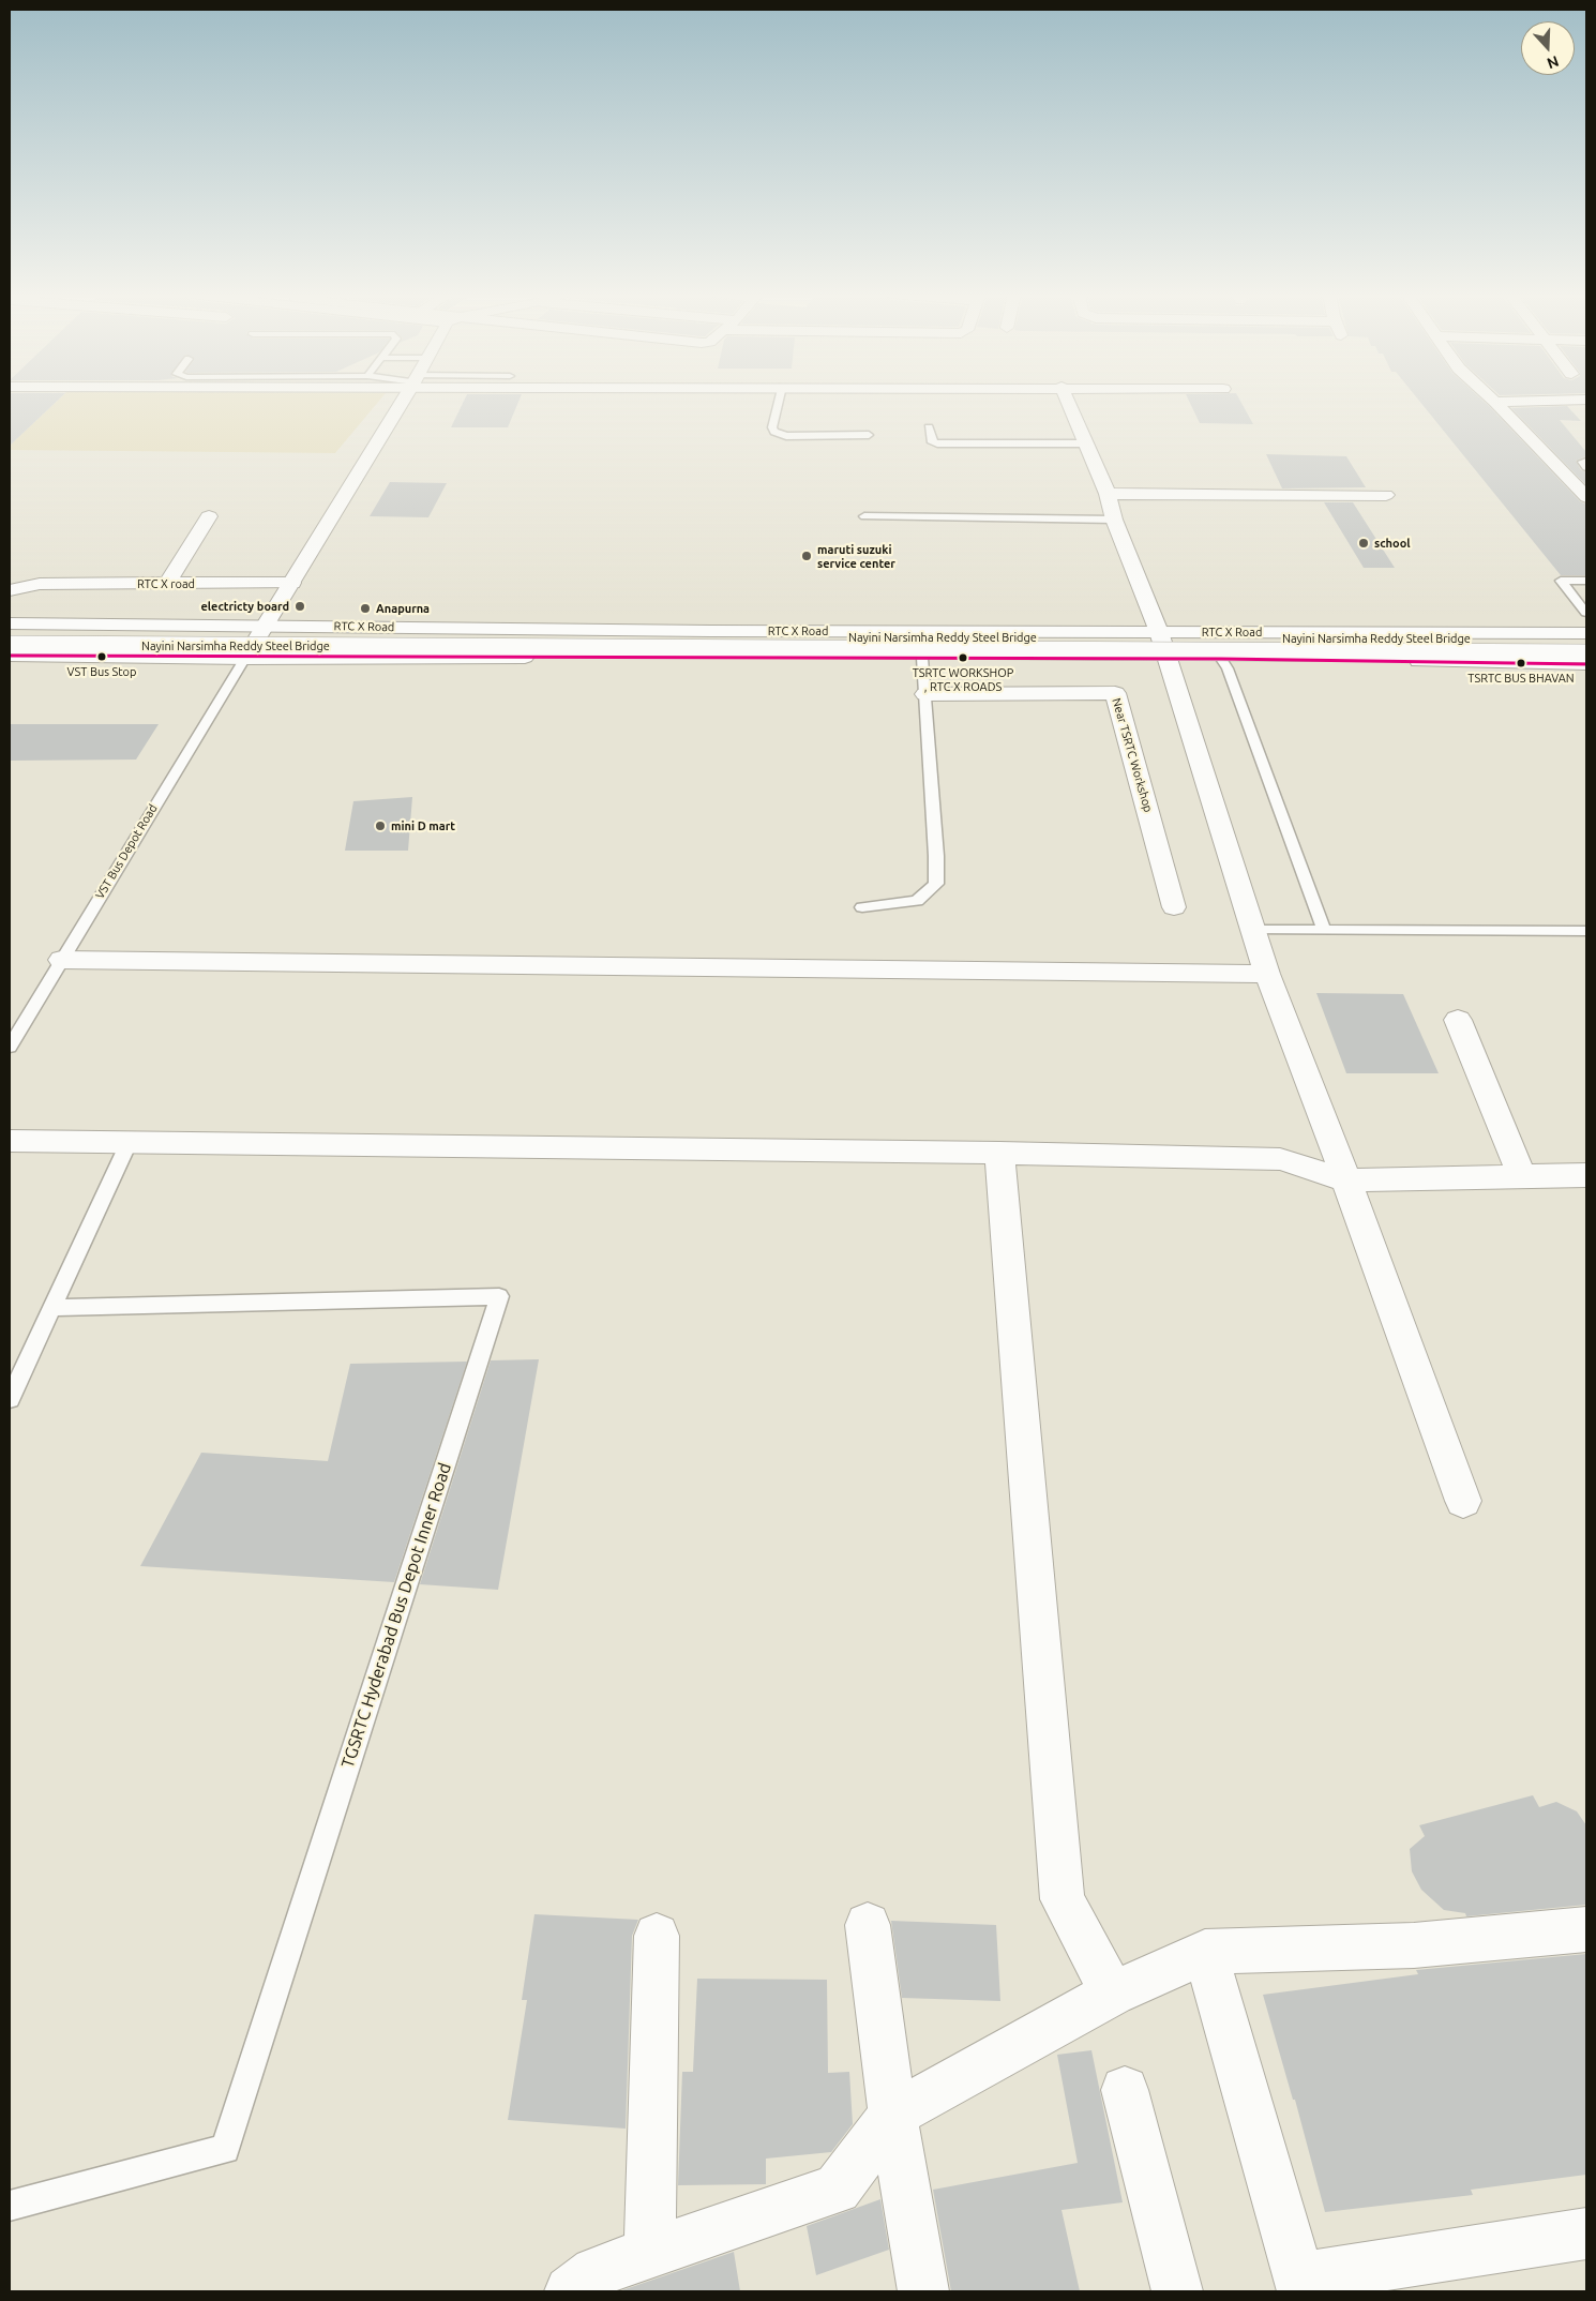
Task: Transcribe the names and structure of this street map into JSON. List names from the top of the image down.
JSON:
{
  "streets": {
    "street": [
      "RTC X road",
      "RTC X Road",
      "Nayini Narsimha Reddy Steel Bridge",
      "Near TSRTC Workshop"
    ],
    "lane": ["VST Bus Depot Road", "TGSRTC Hyderabad Bus Depot Inner Road"]
  },
  "crossings": [
    ["RTC X Road", "VST Bus Depot Road"]
  ],
  "places": [
    "school",
    "maruti suzuki service center",
    "electricty board",
    "Anapurna",
    "VST Bus Stop",
    "TSRTC WORKSHOP , RTC X ROADS",
    "TSRTC BUS BHAVAN",
    "mini D mart"
  ],
  "north": "bottom"
}
